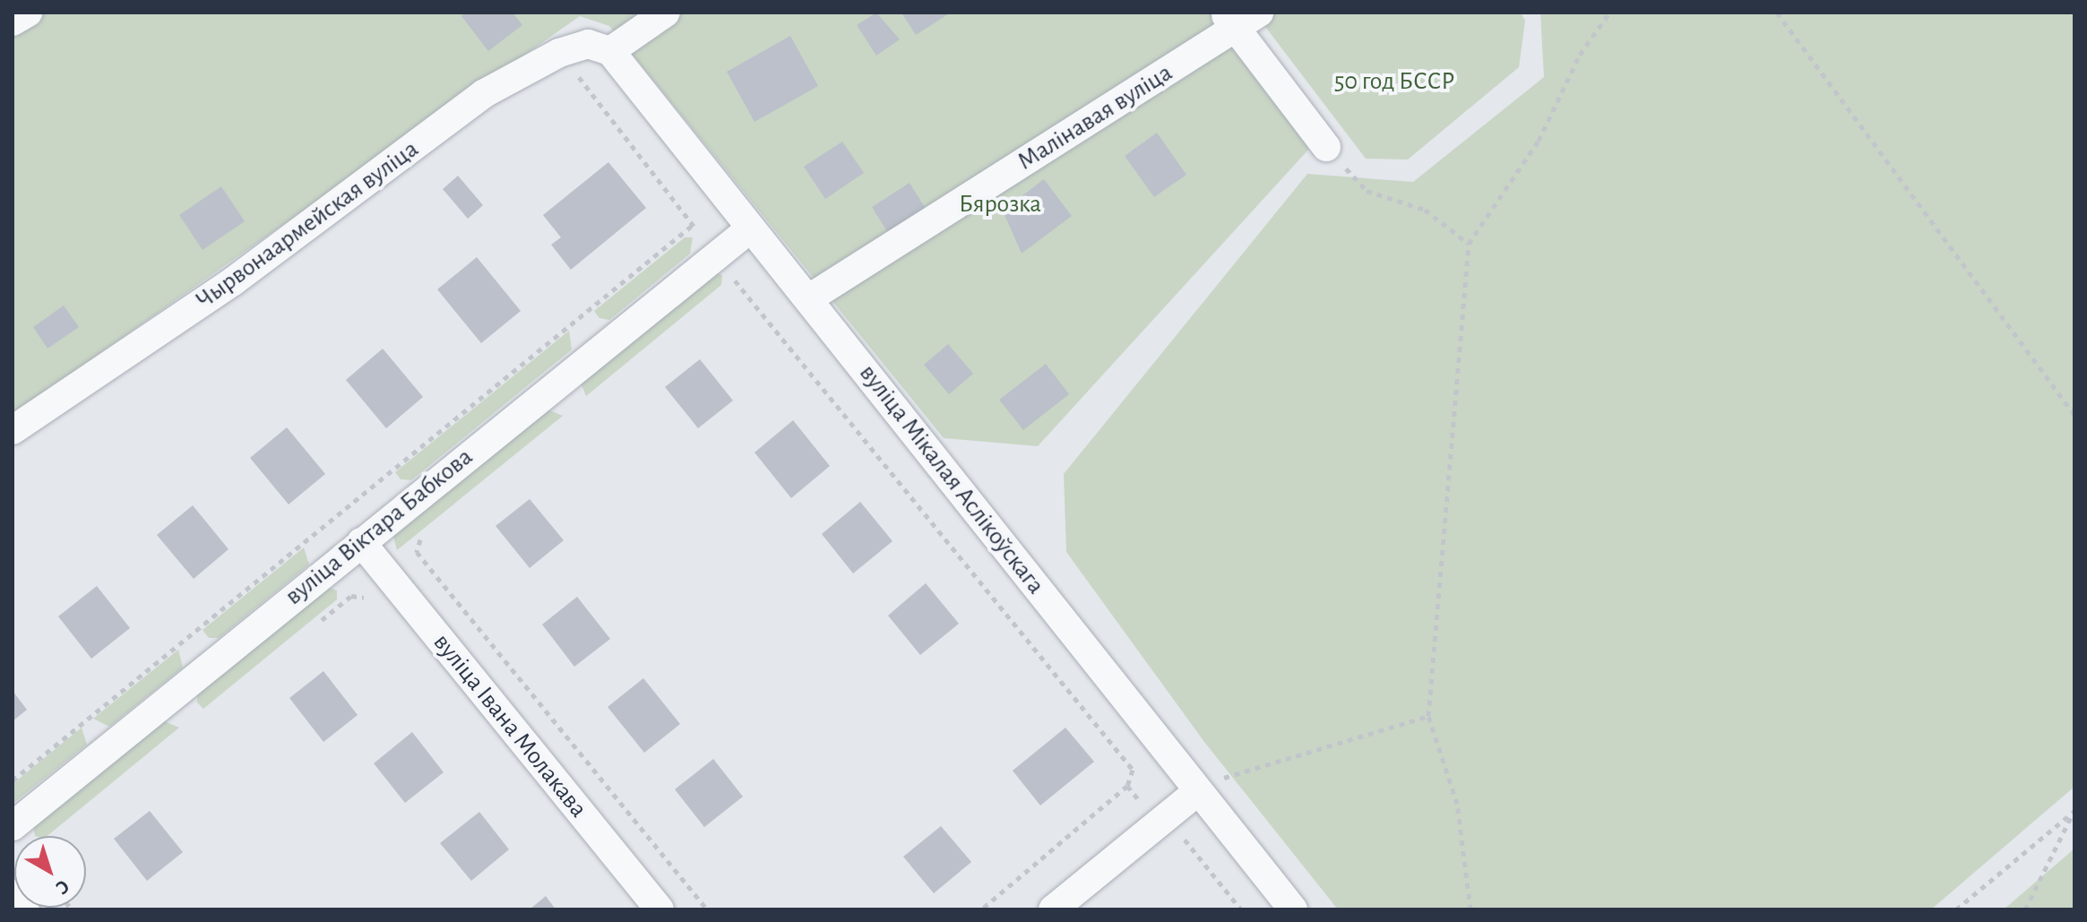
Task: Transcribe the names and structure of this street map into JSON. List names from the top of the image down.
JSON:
{
  "streets": {
    "street": [
      "Малінавая вуліца",
      "Чырвонаармейская вуліца",
      "вуліца Мікалая Аслікоўскага",
      "вуліца Віктара Бабкова",
      "вуліца Івана Молакава"
    ]
  },
  "crossings": [
    ["Малінавая вуліца", "вуліца Мікалая Аслікоўскага"],
    ["Чырвонаармейская вуліца", "вуліца Мікалая Аслікоўскага"],
    ["вуліца Мікалая Аслікоўскага", "вуліца Віктара Бабкова"],
    ["вуліца Віктара Бабкова", "вуліца Івана Молакава"]
  ],
  "parks": ["50 год БССР", "Бярозка"],
  "north": "bottom right"
}
